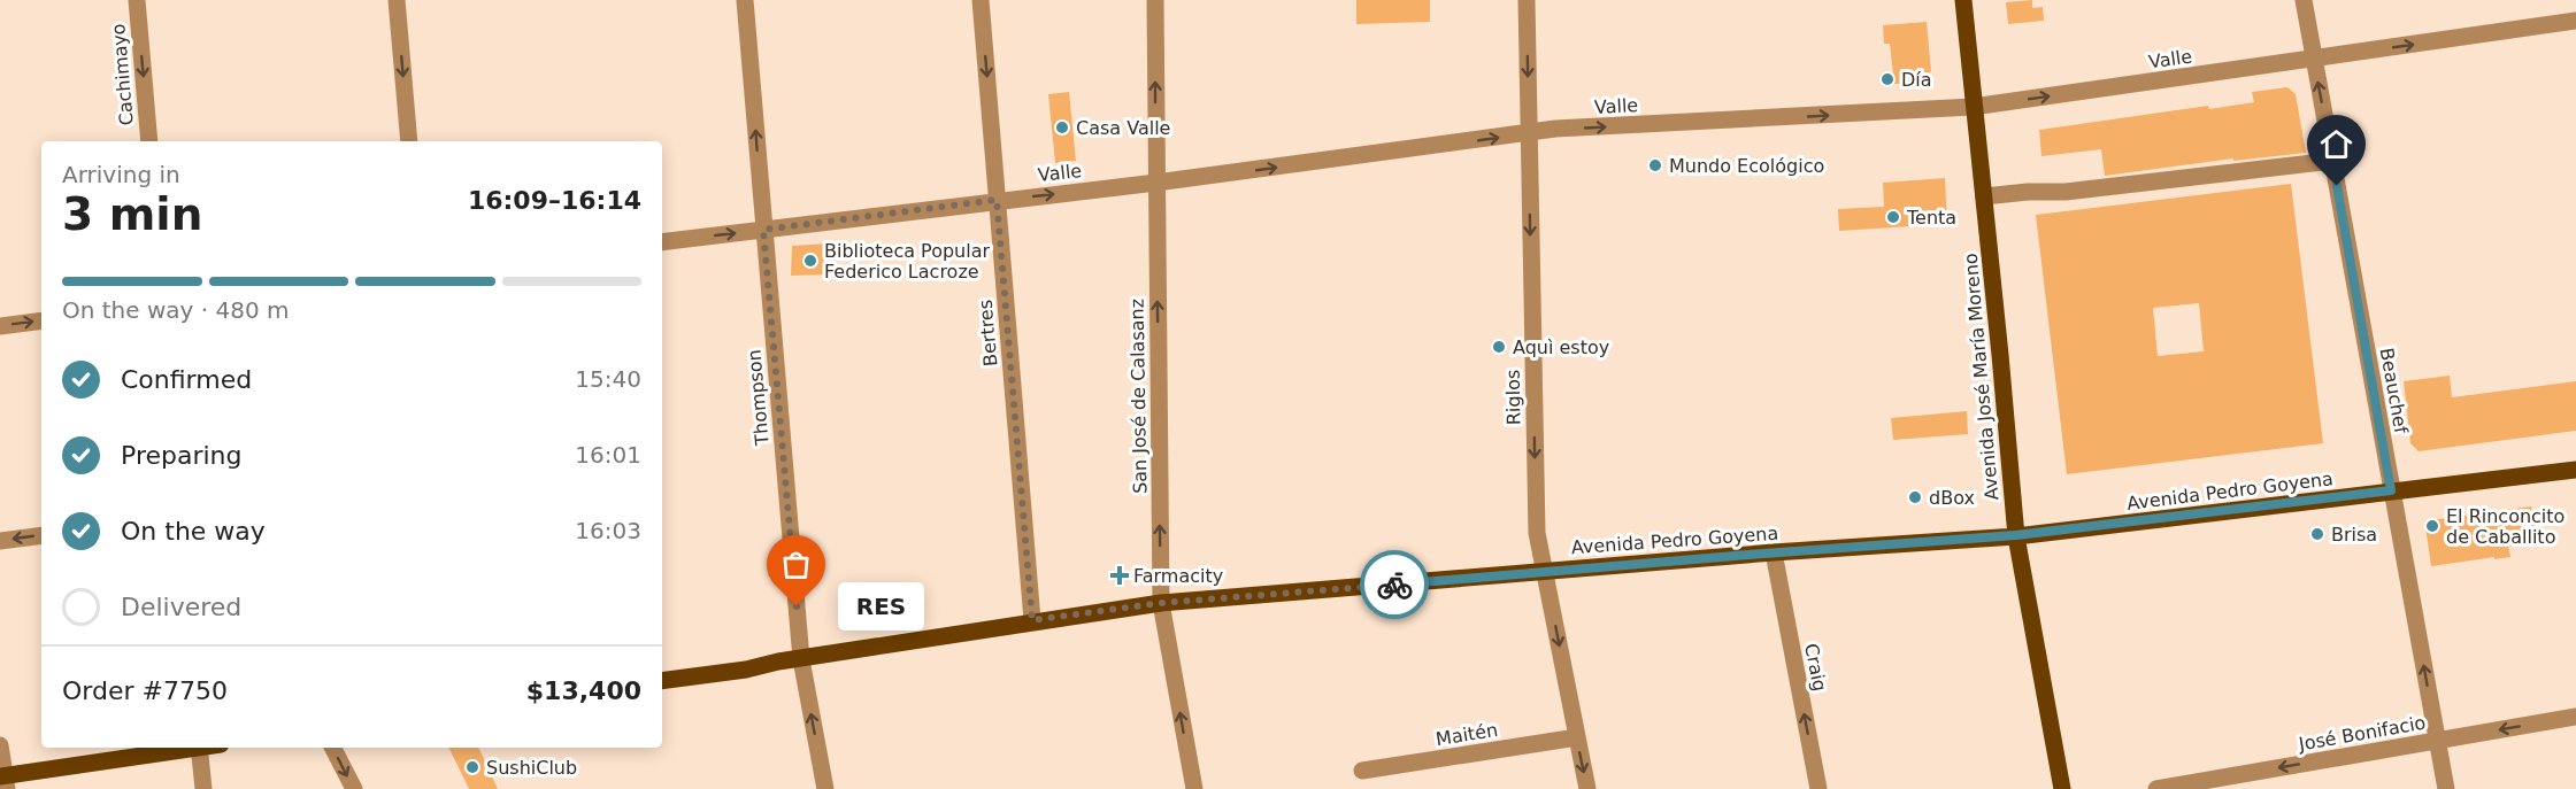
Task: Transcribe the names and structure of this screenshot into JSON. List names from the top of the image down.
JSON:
{
  "streets": {
    "main road": ["Avenida José María Moreno", "Avenida Pedro Goyena"],
    "street": [
      "Valle",
      "Cachimayo",
      "Bertres",
      "Beauchef",
      "San José de Calasanz",
      "Thompson",
      "Riglos",
      "Craig",
      "José Bonifacio",
      "Maitén"
    ]
  },
  "crossings": [
    ["Valle", "Bertres"],
    ["Valle", "Avenida José María Moreno"],
    ["Valle", "Beauchef"],
    ["Valle", "San José de Calasanz"],
    ["Valle", "Thompson"],
    ["Valle", "Riglos"],
    ["Bertres", "Avenida Pedro Goyena"],
    ["Avenida José María Moreno", "Avenida Pedro Goyena"],
    ["Beauchef", "Avenida Pedro Goyena"],
    ["Beauchef", "José Bonifacio"],
    ["San José de Calasanz", "Avenida Pedro Goyena"],
    ["Thompson", "Avenida Pedro Goyena"],
    ["Riglos", "Avenida Pedro Goyena"],
    ["Riglos", "Maitén"],
    ["Avenida Pedro Goyena", "Craig"]
  ],
  "one_way": [
    "Valle",
    "Cachimayo",
    "Beauchef",
    "San José de Calasanz",
    "Thompson",
    "Riglos",
    "Craig",
    "José Bonifacio"
  ],
  "places": {
    "other": [
      "Día",
      "Casa Valle",
      "Mundo Ecológico",
      "Tenta",
      "Biblioteca Popular Federico Lacroze",
      "Aquì estoy",
      "dBox",
      "El Rinconcito de Caballito",
      "Brisa",
      "RES",
      "SushiClub"
    ],
    "health": ["Farmacity"]
  },
  "page": {
    "heading": ["3 min", "Arriving in", "16:09–16:14"],
    "panel": ["Order #7750", "$13,400"],
    "bar": "On the way · 480 m",
    "list": [
      ["Confirmed", "15:40"],
      ["Preparing", "16:01"],
      ["On the way", "16:03"],
      "Delivered"
    ],
    "bubble": "RES"
  }
}
